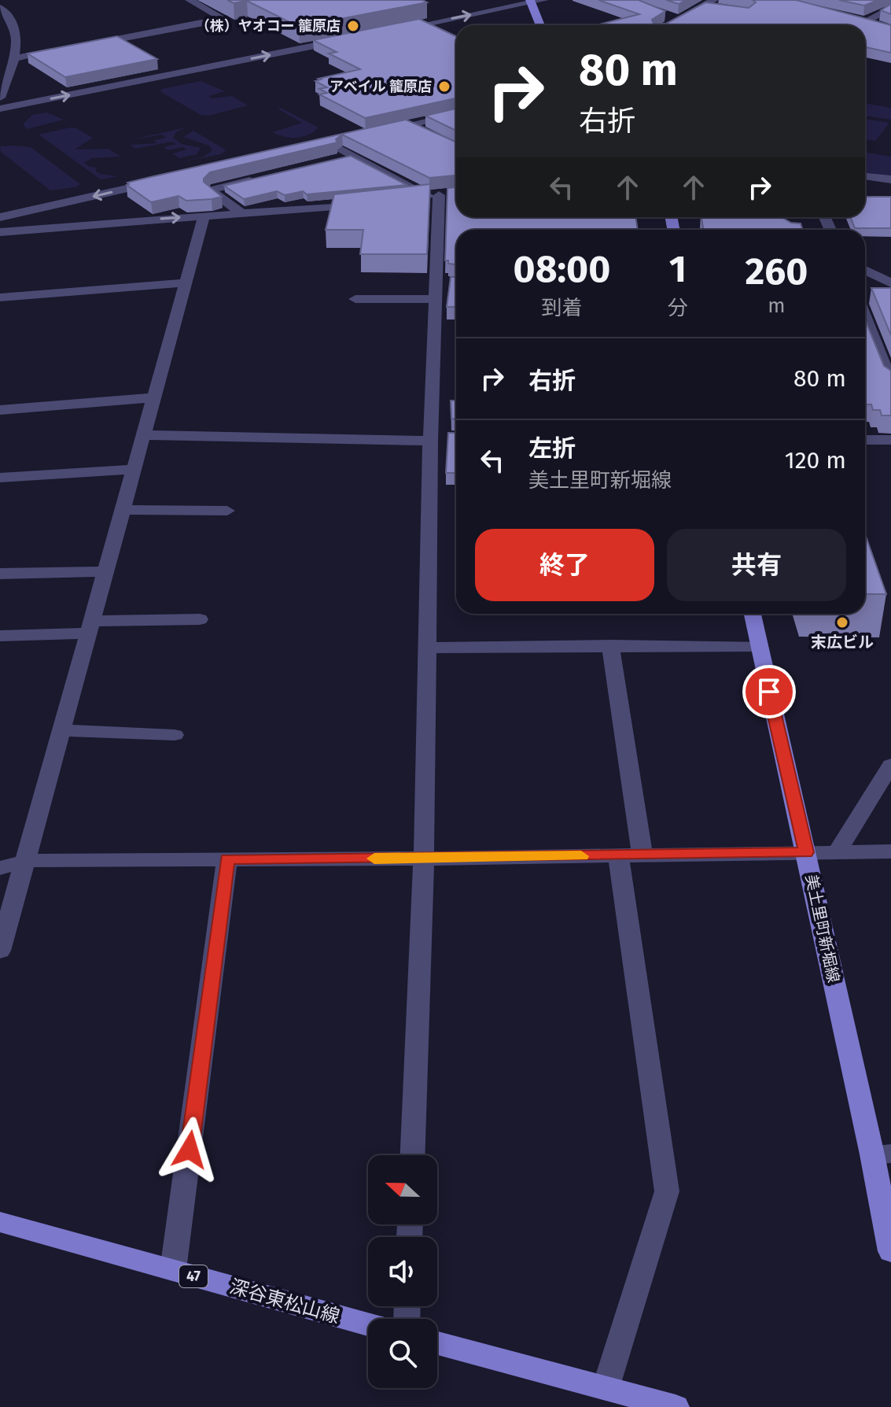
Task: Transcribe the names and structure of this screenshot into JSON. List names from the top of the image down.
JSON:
{
  "streets": {
    "main road": ["美土里町新堀線", "47", "深谷東松山線"]
  },
  "places": ["（株）ヤオコー 籠原店", "アベイル 籠原店", "末広ビル"],
  "north": "left",
  "page": {
    "turn": ["80 m", "右折"],
    "eta": [
      "08:00",
      "到着",
      "1",
      "分",
      "260",
      "m"
    ],
    "list": [
      {
        "name": "右折",
        "value": "80 m"
      },
      {
        "name": "左折",
        "note": "美土里町新堀線",
        "value": "120 m"
      }
    ],
    "buttons": ["終了", "共有"]
  }
}
